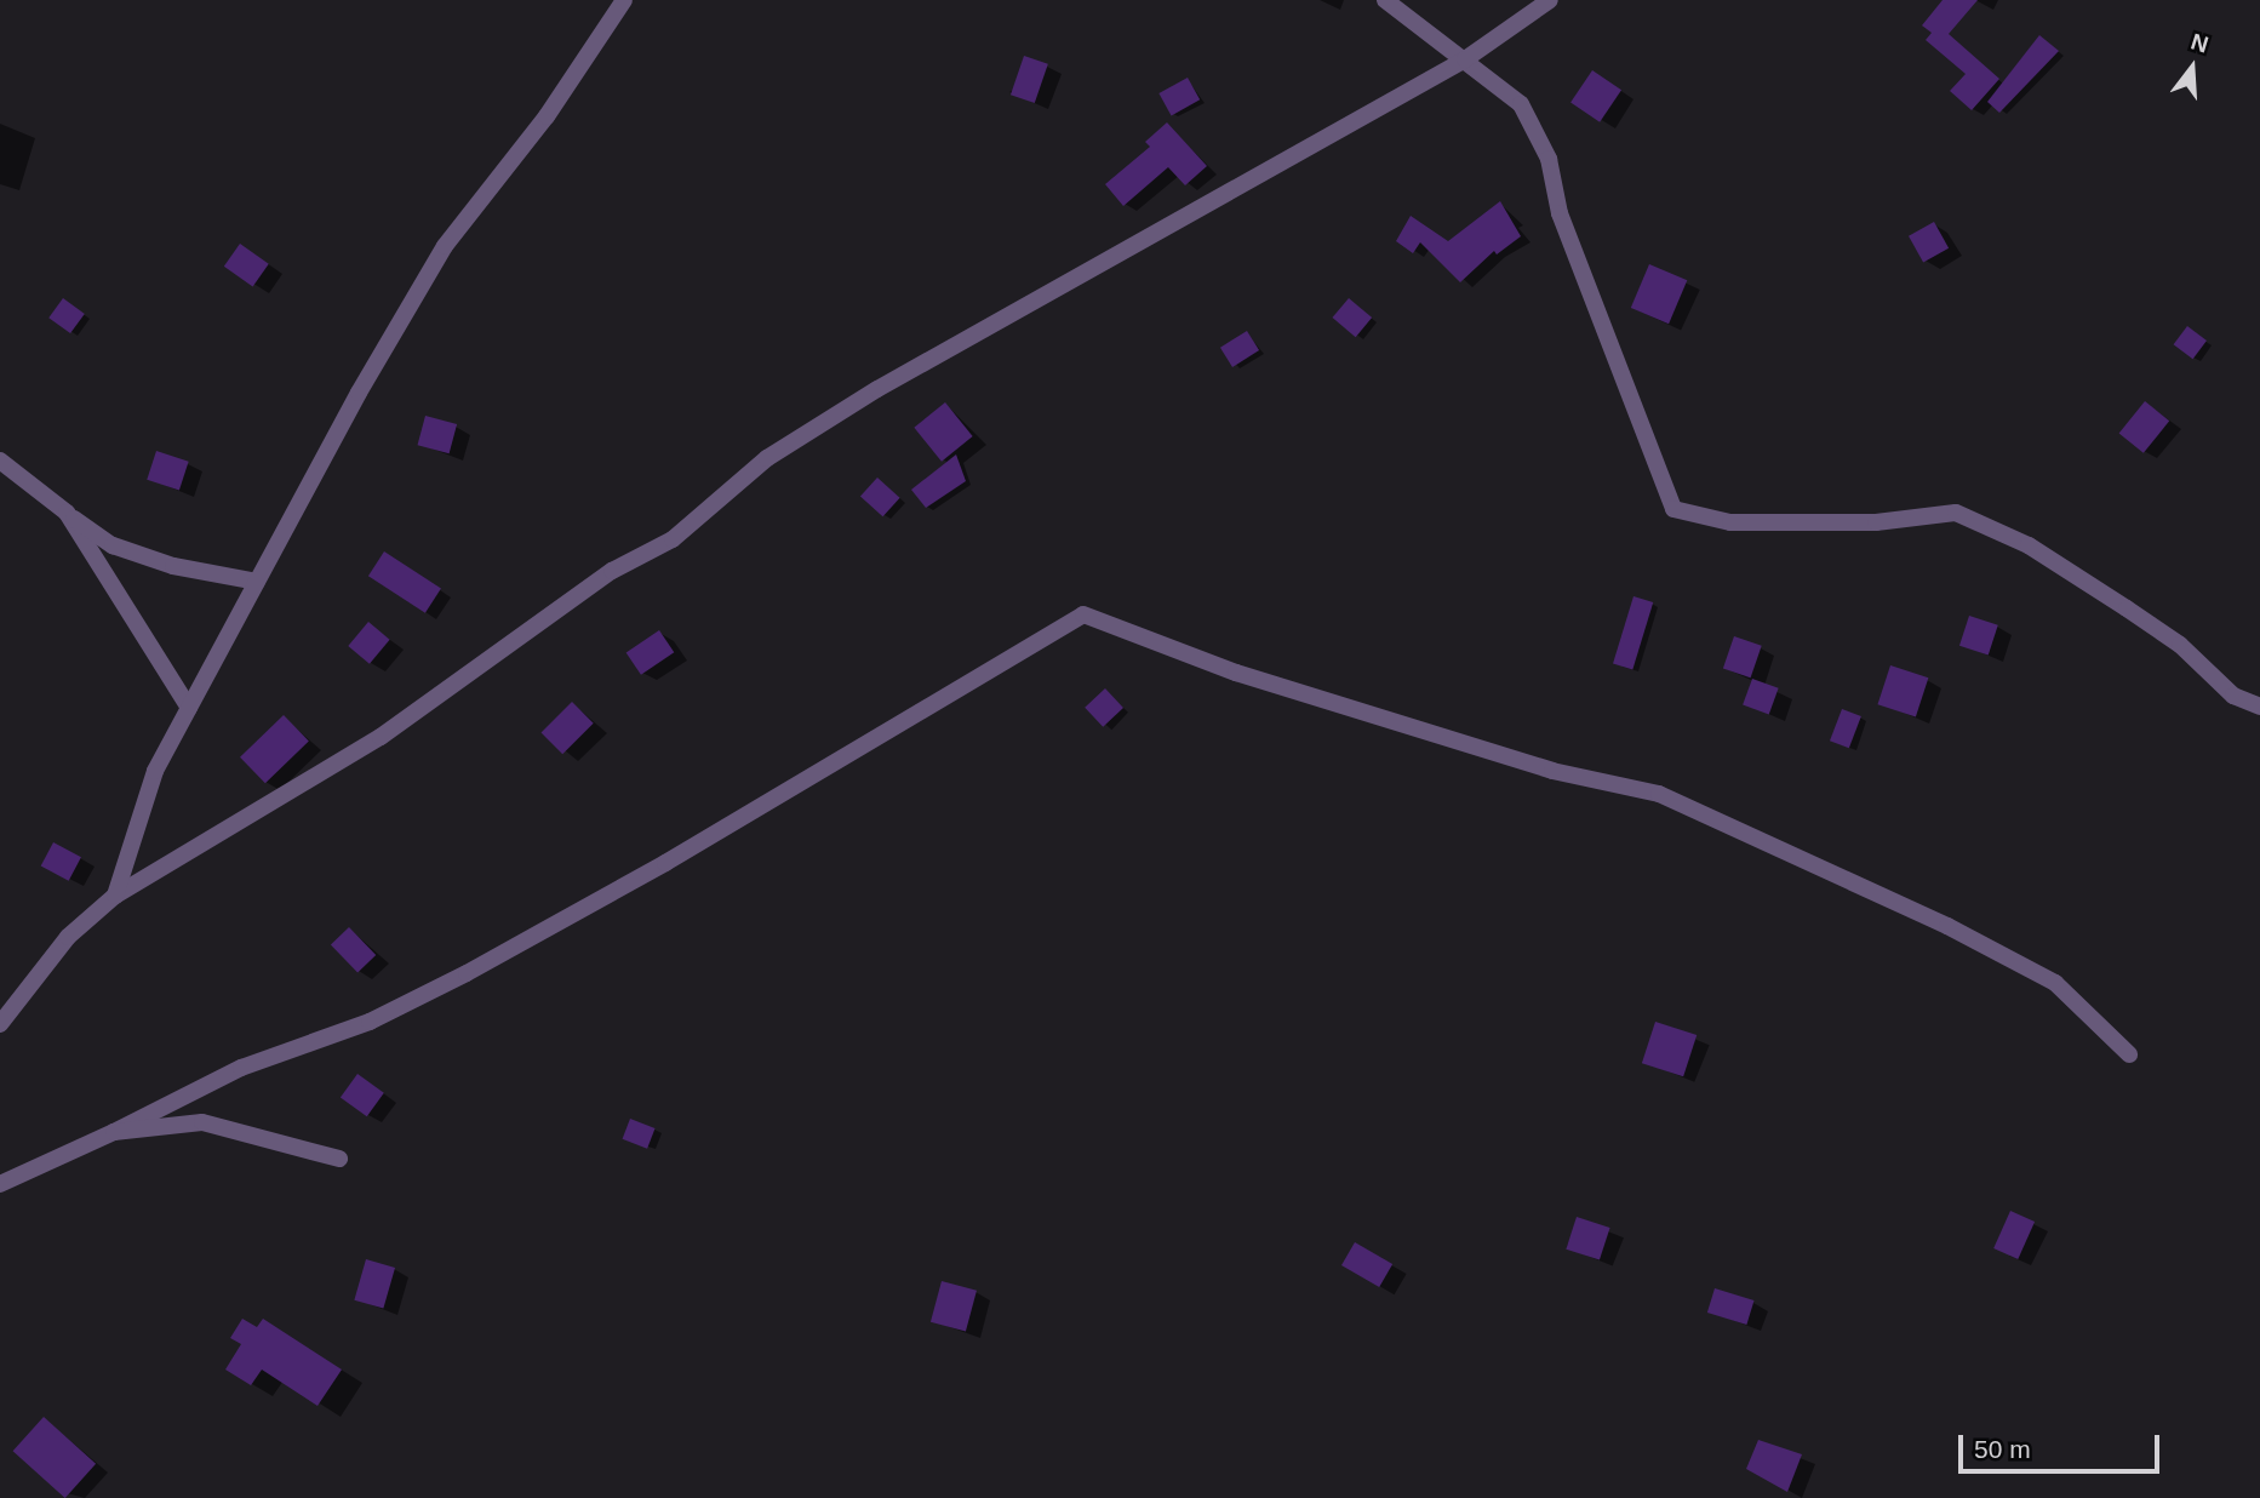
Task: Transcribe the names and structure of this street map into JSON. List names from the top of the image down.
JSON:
{
  "scale_bar": "50 m",
  "north": "top"
}
